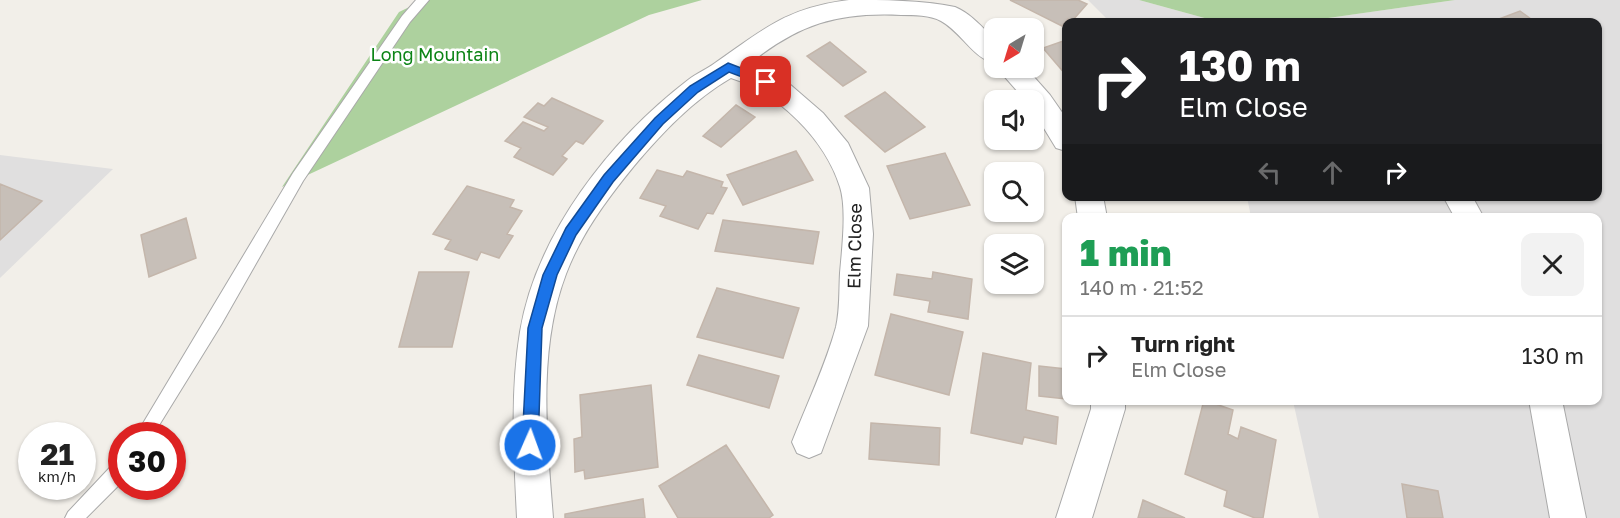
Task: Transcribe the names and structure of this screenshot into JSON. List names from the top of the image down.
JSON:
{
  "streets": {
    "street": ["Elm Close"]
  },
  "parks": ["Long Mountain"],
  "north": "bottom left",
  "page": {
    "turn": ["130 m", "Elm Close"],
    "heading": ["1 min", "140 m · 21:52"],
    "list": [
      {
        "name": "Turn right",
        "note": "Elm Close",
        "value": "130 m"
      }
    ],
    "speed": "21 km/h",
    "limit": "30"
  }
}
